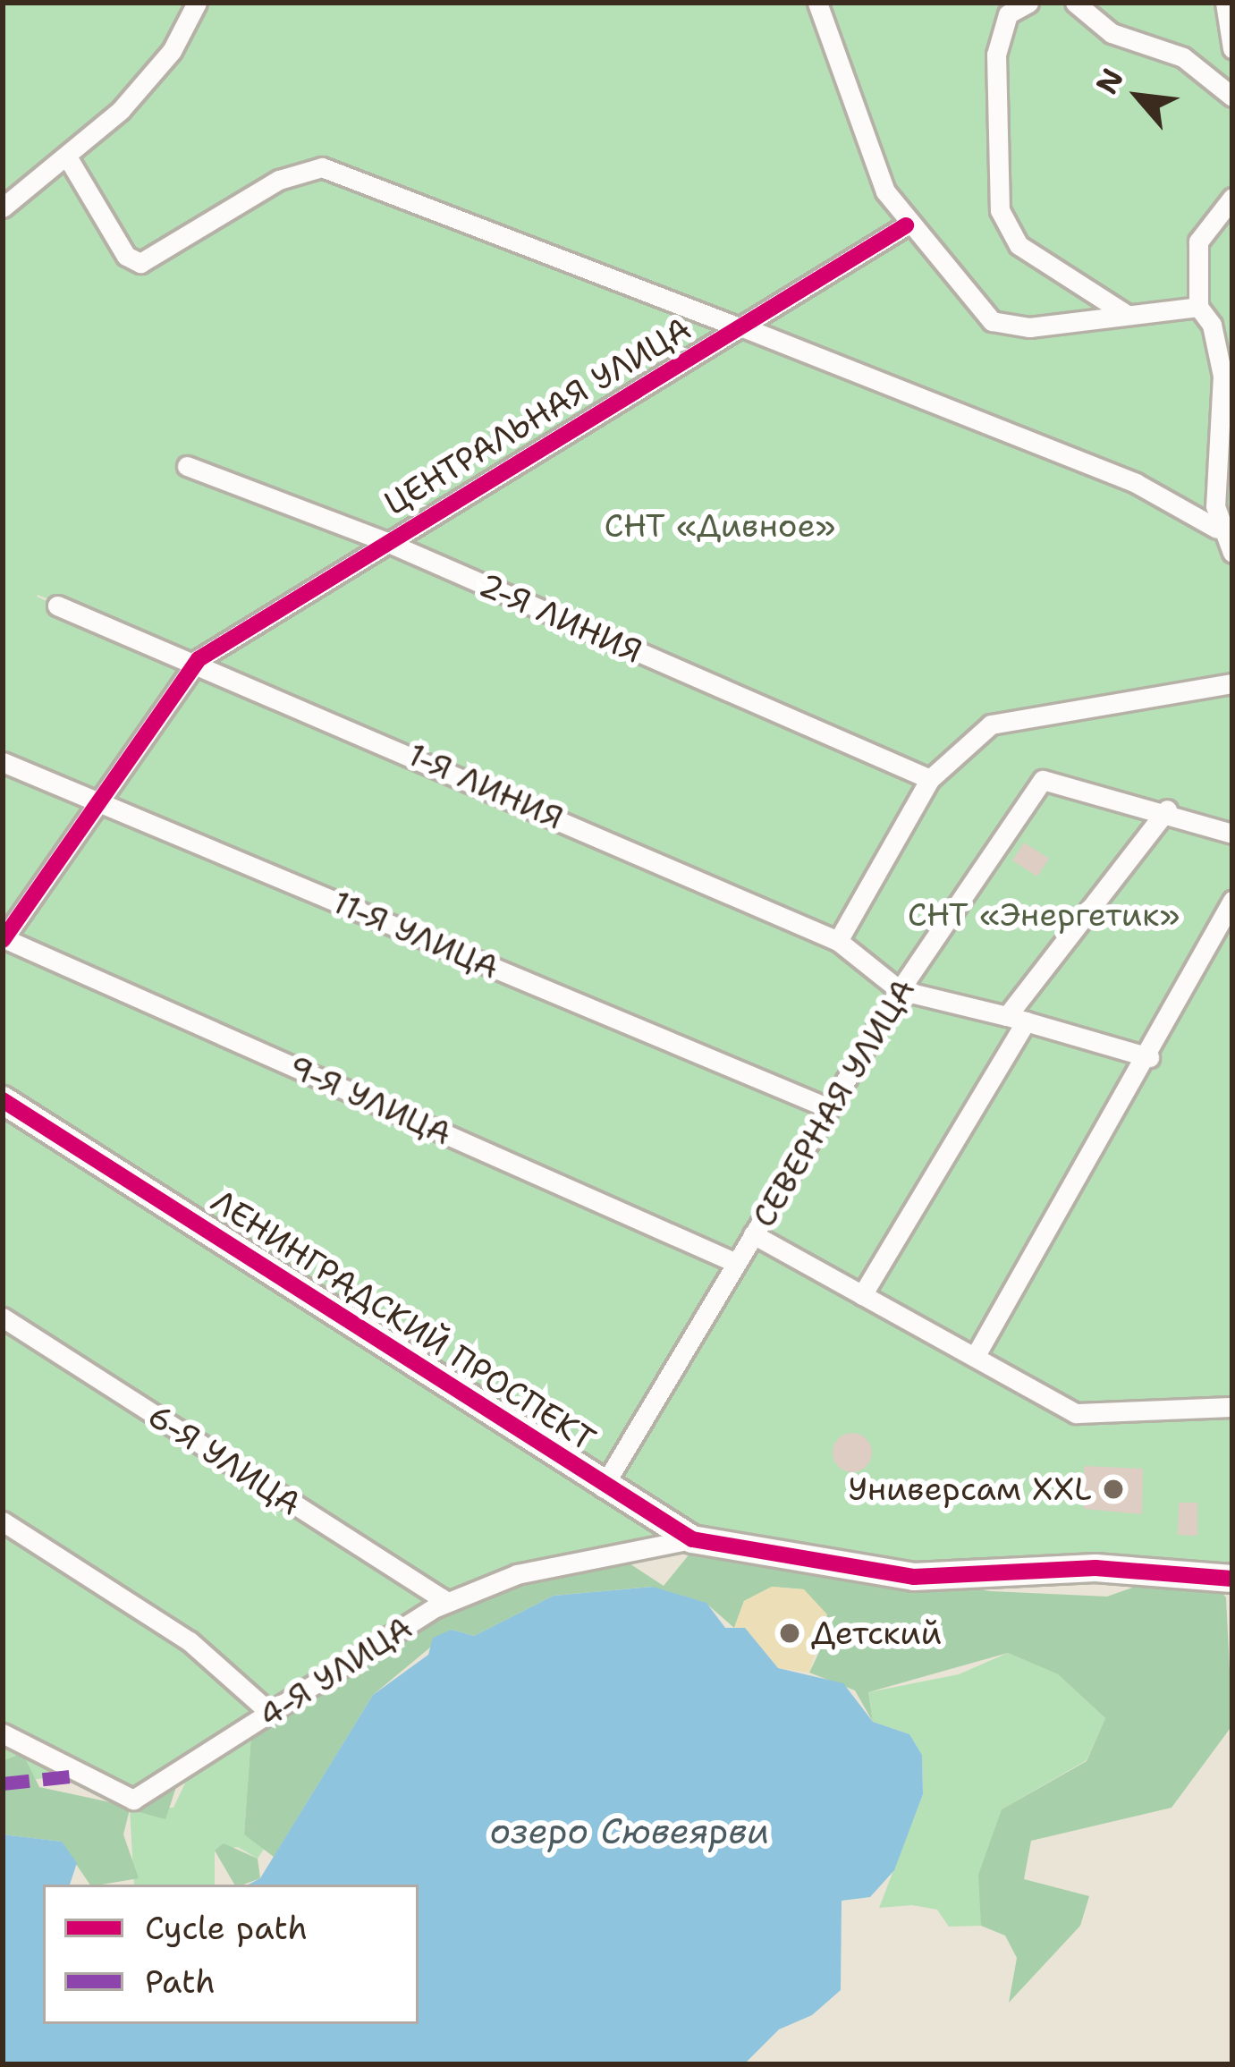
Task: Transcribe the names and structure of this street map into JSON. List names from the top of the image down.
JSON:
{
  "streets": {
    "street": [
      "ЦЕНТРАЛЬНАЯ УЛИЦА",
      "2-Я ЛИНИЯ",
      "1-Я ЛИНИЯ",
      "11-Я УЛИЦА",
      "9-Я УЛИЦА",
      "СЕВЕРНАЯ УЛИЦА",
      "ЛЕНИНГРАДСКИЙ ПРОСПЕКТ",
      "6-Я УЛИЦА",
      "4-Я УЛИЦА"
    ]
  },
  "crossings": [
    ["ЦЕНТРАЛЬНАЯ УЛИЦА", "2-Я ЛИНИЯ"],
    ["ЦЕНТРАЛЬНАЯ УЛИЦА", "1-Я ЛИНИЯ"],
    ["1-Я ЛИНИЯ", "СЕВЕРНАЯ УЛИЦА"],
    ["11-Я УЛИЦА", "СЕВЕРНАЯ УЛИЦА"],
    ["9-Я УЛИЦА", "СЕВЕРНАЯ УЛИЦА"],
    ["СЕВЕРНАЯ УЛИЦА", "ЛЕНИНГРАДСКИЙ ПРОСПЕКТ"],
    ["ЛЕНИНГРАДСКИЙ ПРОСПЕКТ", "4-Я УЛИЦА"],
    ["6-Я УЛИЦА", "4-Я УЛИЦА"]
  ],
  "water": ["озеро Сювеярви"],
  "parks": ["СНТ «Дивное»", "СНТ «Энергетик»"],
  "places": ["Универсам XXL", "Детский"],
  "legend": ["Cycle path", "Path"],
  "north": "top left"
}
